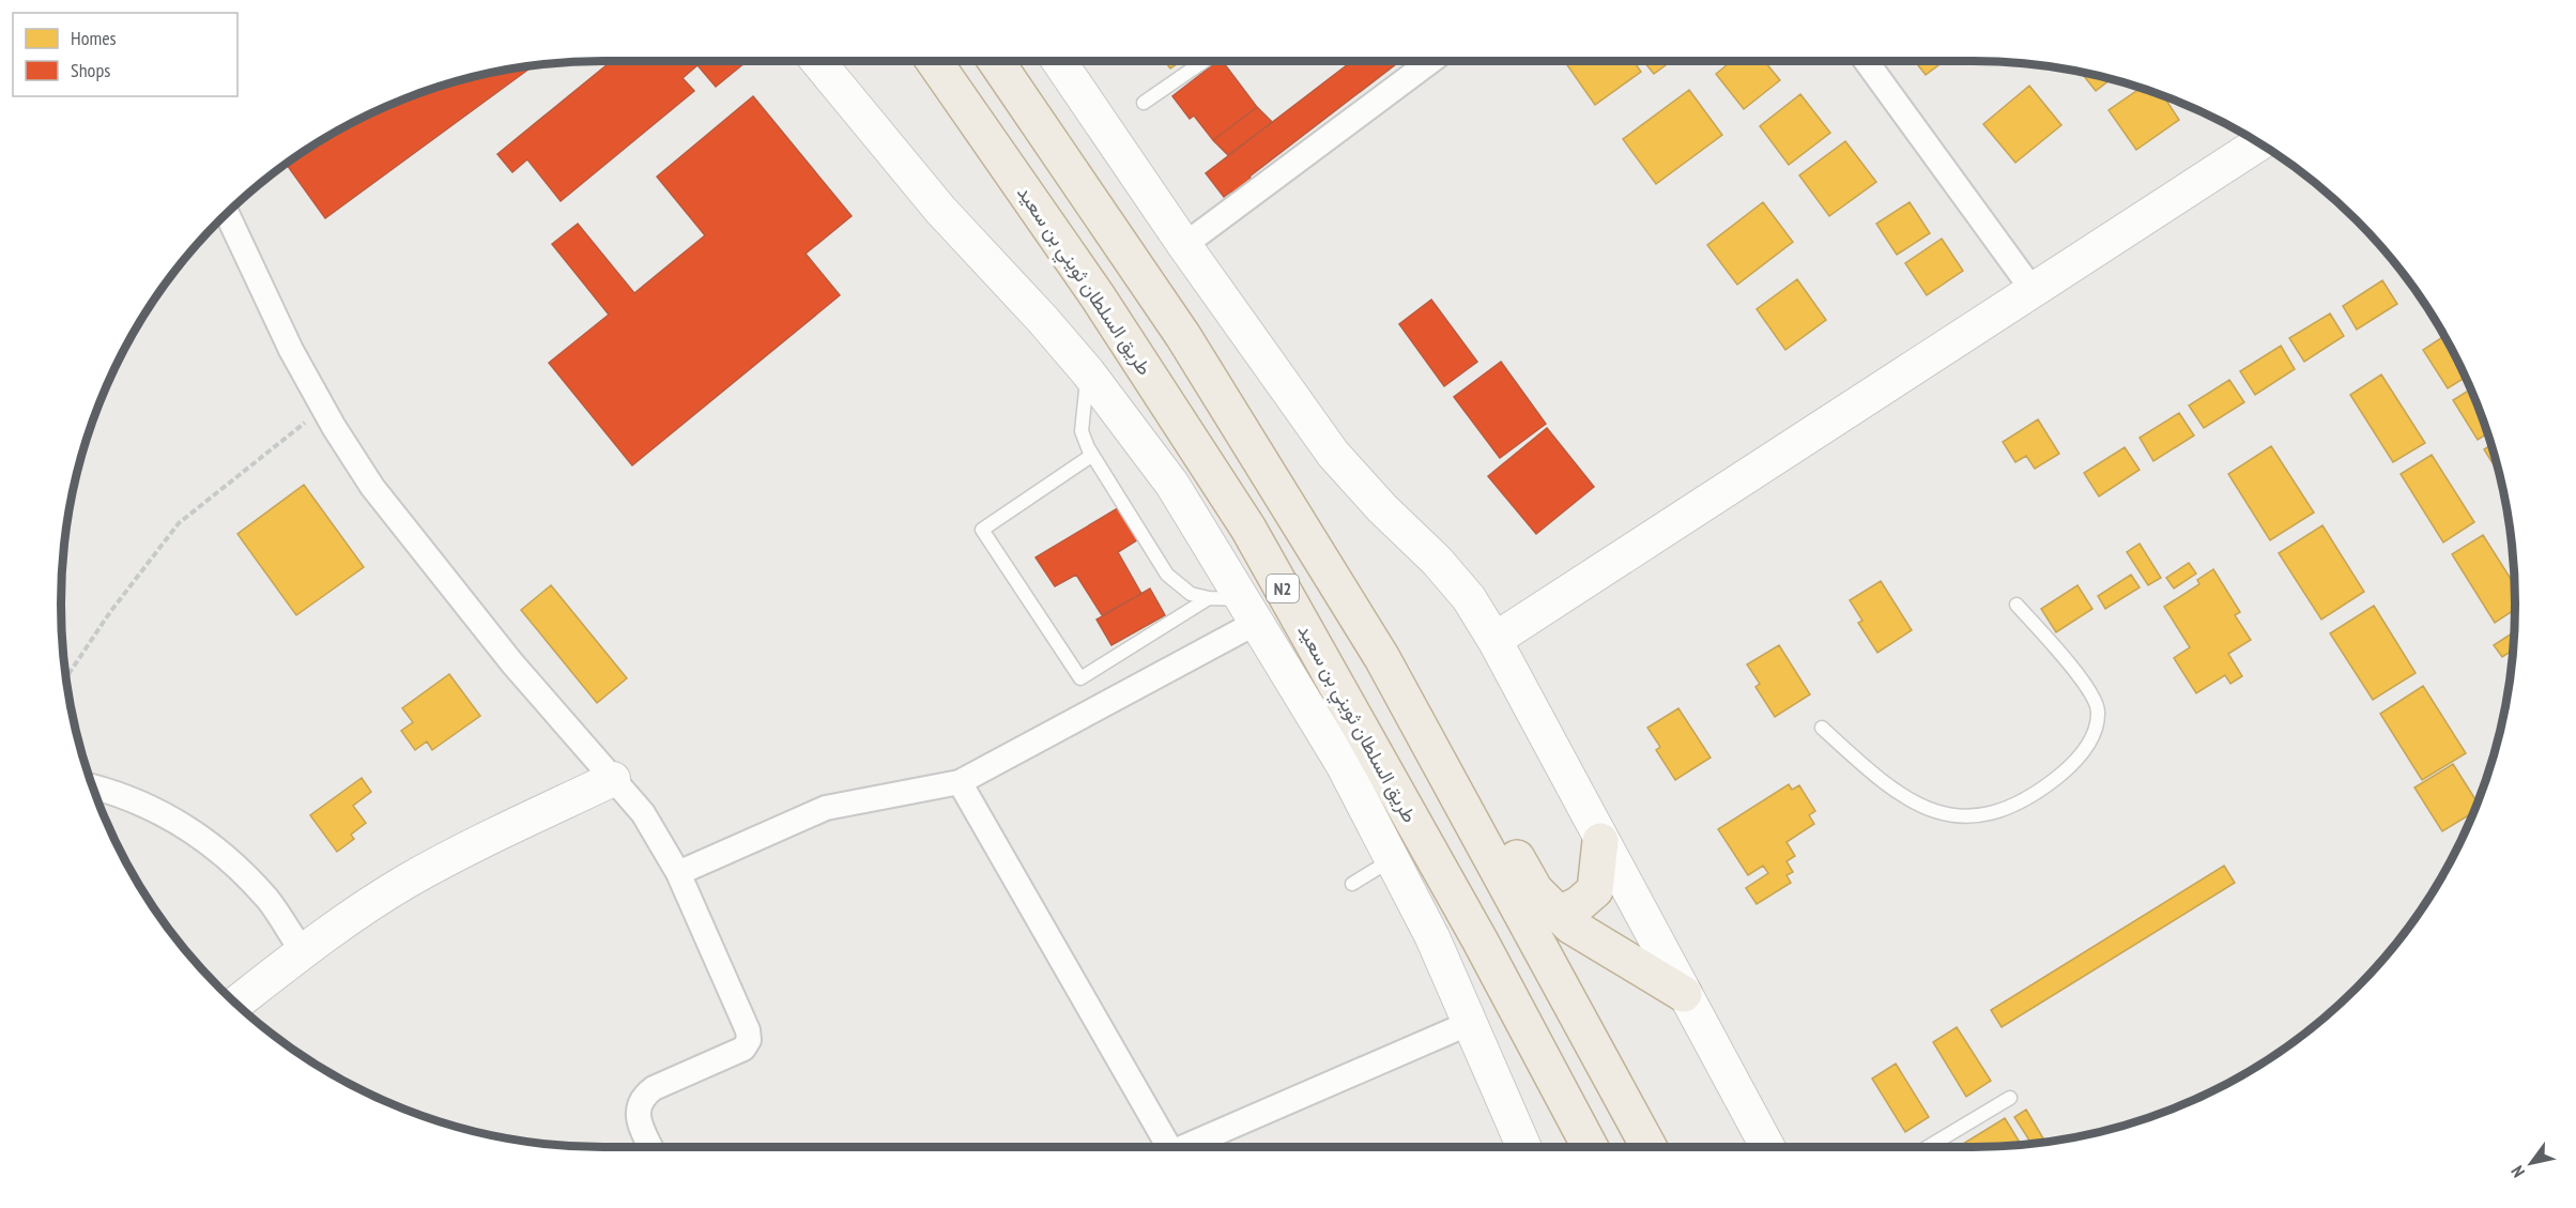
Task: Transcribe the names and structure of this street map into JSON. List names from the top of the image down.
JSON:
{
  "streets": {
    "highway": ["طريق السلطان ثويني بن سعيد", "N2"]
  },
  "legend": ["Homes", "Shops"],
  "north": "bottom left"
}
